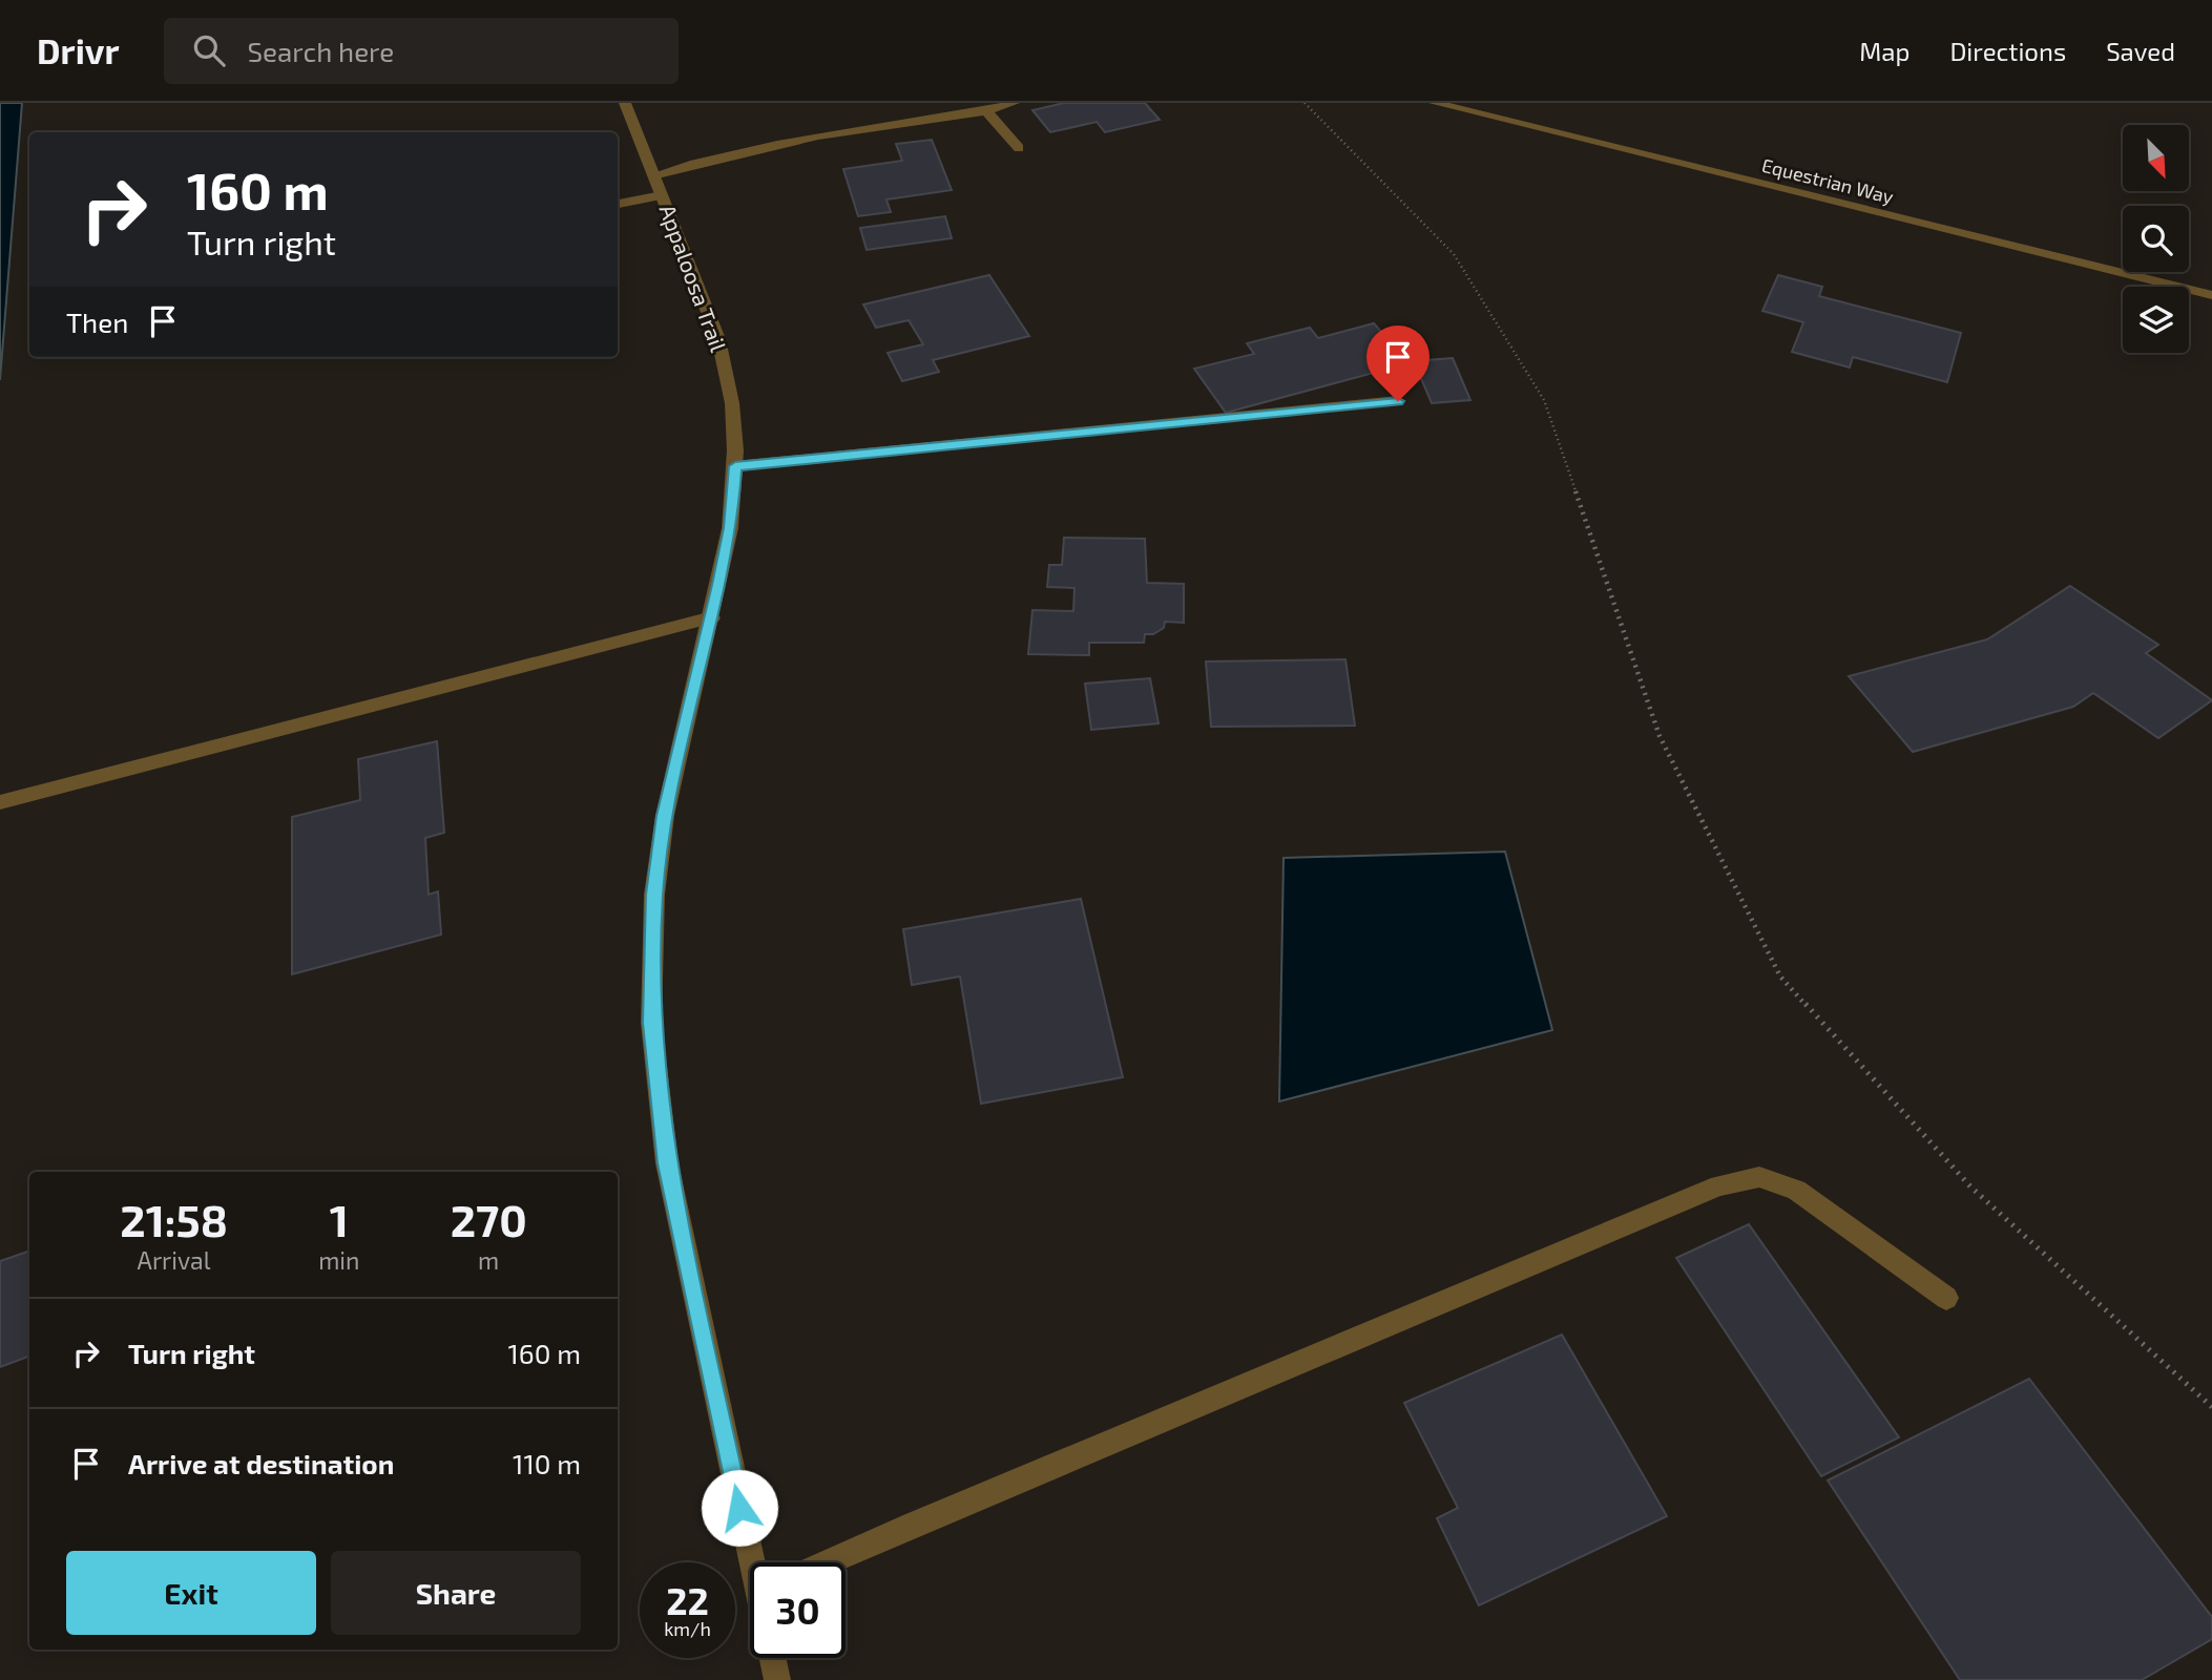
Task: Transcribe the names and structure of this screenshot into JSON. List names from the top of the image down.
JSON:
{
  "streets": {
    "street": ["Equestrian Way", "Appaloosa Trail"]
  },
  "north": "bottom right",
  "page": {
    "header": "Drivr",
    "search": "Search here",
    "nav": ["Map", "Directions", "Saved"],
    "turn": ["160 m", "Turn right"],
    "then": "Then",
    "eta": [
      "21:58",
      "Arrival",
      "1",
      "min",
      "270",
      "m"
    ],
    "list": [
      {
        "name": "Turn right",
        "value": "160 m"
      },
      {
        "name": "Arrive at destination",
        "value": "110 m"
      }
    ],
    "buttons": ["Exit", "Share"],
    "speed": "22 km/h",
    "limit": "30"
  }
}
